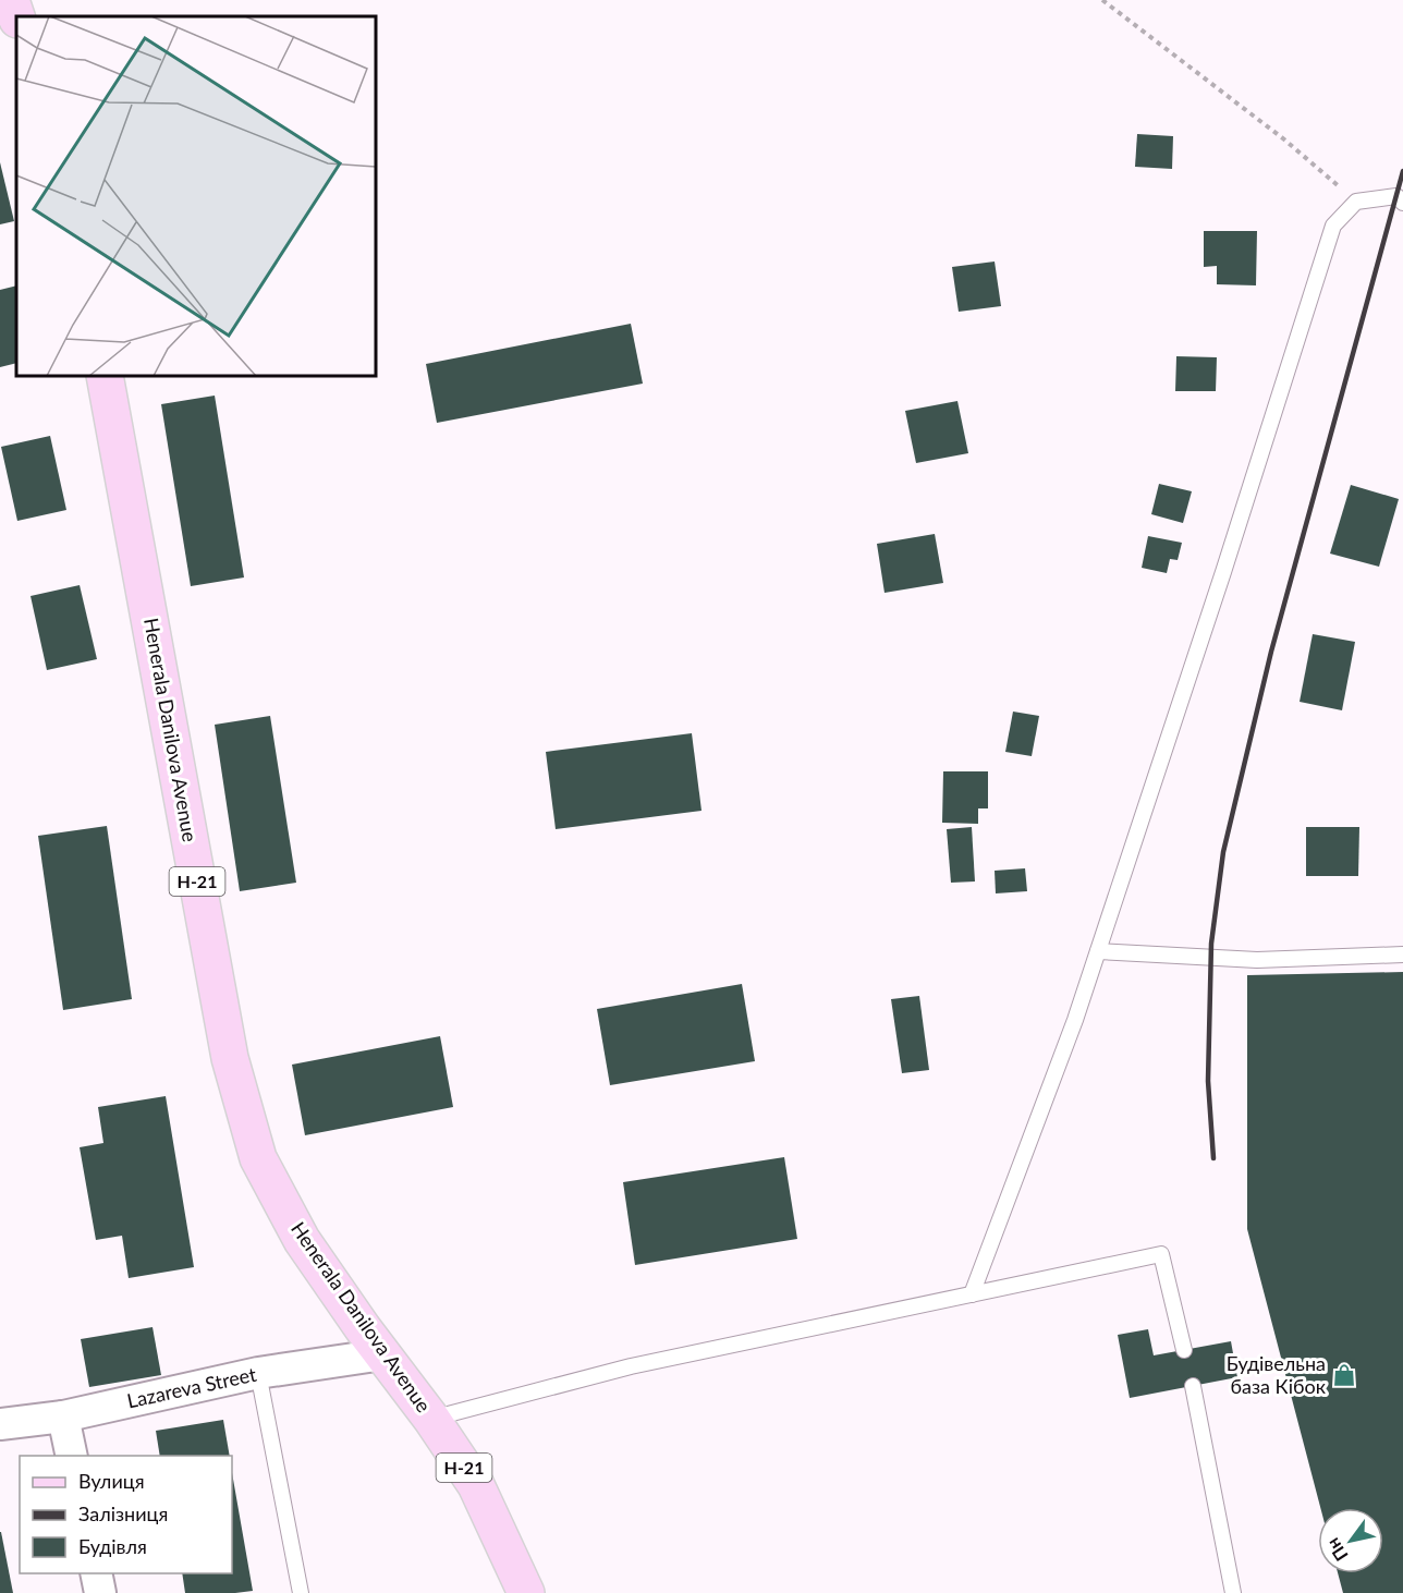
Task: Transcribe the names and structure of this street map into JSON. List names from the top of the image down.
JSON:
{
  "streets": {
    "main road": ["Henerala Danilova Avenue", "Н-21"],
    "street": ["Lazareva Street"]
  },
  "crossings": [
    ["Henerala Danilova Avenue", "Lazareva Street"]
  ],
  "places": {
    "shop": ["Будівельна база Кібок"]
  },
  "legend": ["Вулиця", "Залізниця", "Будівля"],
  "north": "bottom left"
}
